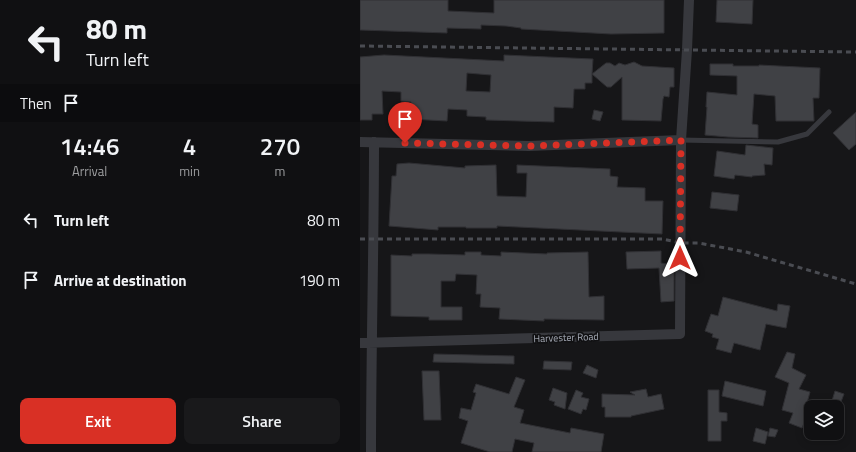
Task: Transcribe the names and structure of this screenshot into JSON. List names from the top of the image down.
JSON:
{
  "streets": {
    "street": ["Harvester Road"]
  },
  "page": {
    "turn": ["80 m", "Turn left"],
    "then": "Then",
    "eta": [
      "14:46",
      "Arrival",
      "4",
      "min",
      "270",
      "m"
    ],
    "list": [
      {
        "name": "Turn left",
        "value": "80 m"
      },
      {
        "name": "Arrive at destination",
        "value": "190 m"
      }
    ],
    "buttons": ["Exit", "Share"]
  }
}
